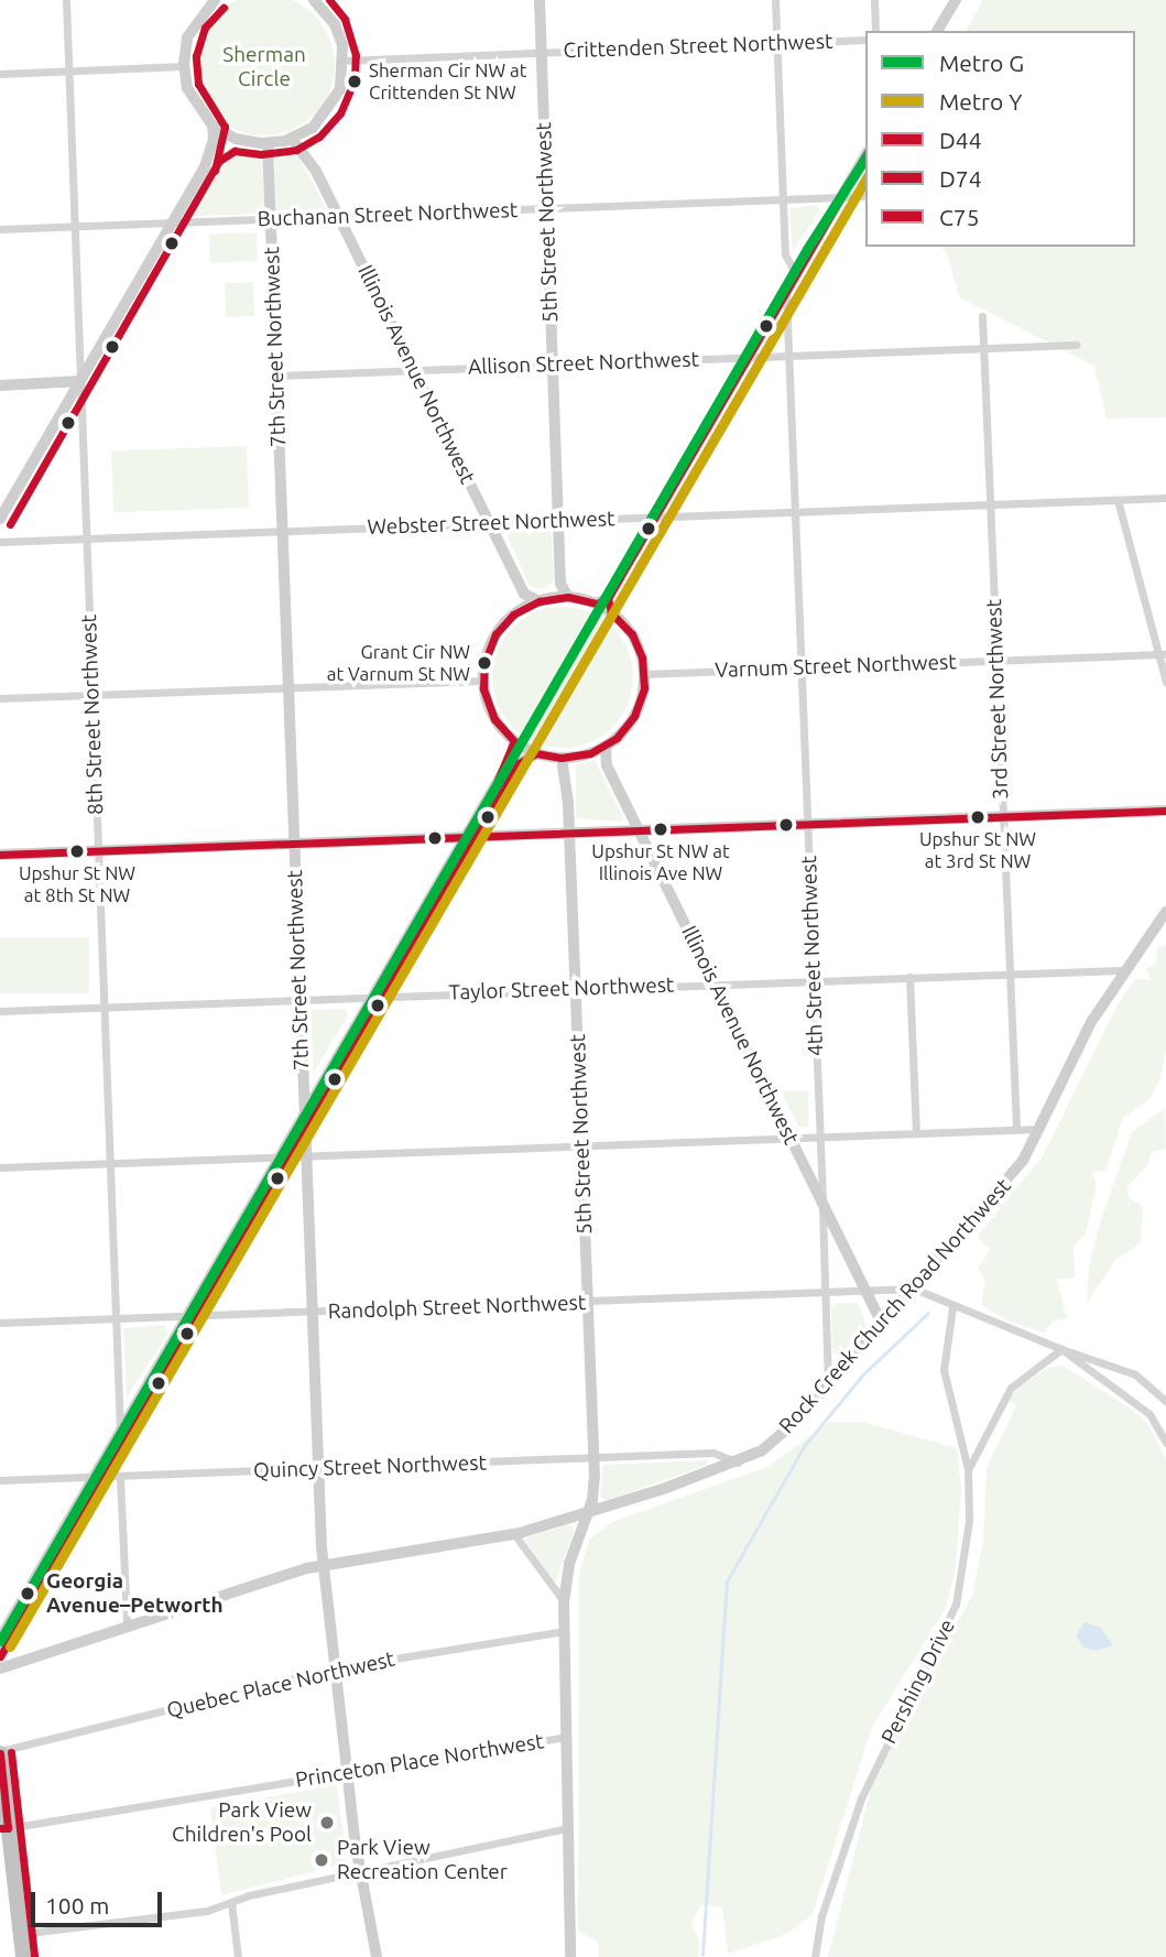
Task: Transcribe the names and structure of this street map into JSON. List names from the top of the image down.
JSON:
{
  "streets": {
    "street": [
      "Crittenden Street Northwest",
      "Buchanan Street Northwest",
      "5th Street Northwest",
      "7th Street Northwest",
      "Allison Street Northwest",
      "Illinois Avenue Northwest",
      "Webster Street Northwest",
      "Varnum Street Northwest",
      "3rd Street Northwest",
      "8th Street Northwest",
      "4th Street Northwest",
      "Taylor Street Northwest",
      "Rock Creek Church Road Northwest",
      "Randolph Street Northwest",
      "Quincy Street Northwest",
      "Pershing Drive",
      "Quebec Place Northwest",
      "Princeton Place Northwest"
    ]
  },
  "crossings": [
    ["Crittenden Street Northwest", "5th Street Northwest"],
    ["Buchanan Street Northwest", "5th Street Northwest"],
    ["Buchanan Street Northwest", "7th Street Northwest"],
    ["Buchanan Street Northwest", "Illinois Avenue Northwest"],
    ["Buchanan Street Northwest", "8th Street Northwest"],
    ["5th Street Northwest", "Allison Street Northwest"],
    ["5th Street Northwest", "Illinois Avenue Northwest"],
    ["5th Street Northwest", "Webster Street Northwest"],
    ["5th Street Northwest", "Varnum Street Northwest"],
    ["5th Street Northwest", "Taylor Street Northwest"],
    ["5th Street Northwest", "Rock Creek Church Road Northwest"],
    ["5th Street Northwest", "Randolph Street Northwest"],
    ["5th Street Northwest", "Quincy Street Northwest"],
    ["5th Street Northwest", "Quebec Place Northwest"],
    ["5th Street Northwest", "Princeton Place Northwest"],
    ["7th Street Northwest", "Allison Street Northwest"],
    ["7th Street Northwest", "Webster Street Northwest"],
    ["7th Street Northwest", "Taylor Street Northwest"],
    ["7th Street Northwest", "Rock Creek Church Road Northwest"],
    ["7th Street Northwest", "Randolph Street Northwest"],
    ["7th Street Northwest", "Quincy Street Northwest"],
    ["7th Street Northwest", "Quebec Place Northwest"],
    ["7th Street Northwest", "Princeton Place Northwest"],
    ["Allison Street Northwest", "Illinois Avenue Northwest"],
    ["Allison Street Northwest", "3rd Street Northwest"],
    ["Allison Street Northwest", "4th Street Northwest"],
    ["Illinois Avenue Northwest", "Webster Street Northwest"],
    ["Illinois Avenue Northwest", "Varnum Street Northwest"],
    ["Illinois Avenue Northwest", "4th Street Northwest"],
    ["Illinois Avenue Northwest", "Taylor Street Northwest"],
    ["Illinois Avenue Northwest", "Rock Creek Church Road Northwest"],
    ["Illinois Avenue Northwest", "Randolph Street Northwest"],
    ["Webster Street Northwest", "3rd Street Northwest"],
    ["Webster Street Northwest", "8th Street Northwest"],
    ["Webster Street Northwest", "4th Street Northwest"],
    ["Varnum Street Northwest", "3rd Street Northwest"],
    ["Varnum Street Northwest", "4th Street Northwest"],
    ["3rd Street Northwest", "Taylor Street Northwest"],
    ["8th Street Northwest", "Taylor Street Northwest"],
    ["8th Street Northwest", "Randolph Street Northwest"],
    ["4th Street Northwest", "Taylor Street Northwest"],
    ["4th Street Northwest", "Rock Creek Church Road Northwest"],
    ["4th Street Northwest", "Randolph Street Northwest"],
    ["Taylor Street Northwest", "Rock Creek Church Road Northwest"],
    ["Rock Creek Church Road Northwest", "Randolph Street Northwest"],
    ["Rock Creek Church Road Northwest", "Quincy Street Northwest"]
  ],
  "parks": ["Sherman Circle"],
  "places": [
    "Sherman Cir NW at Crittenden St NW",
    "Grant Cir NW at Varnum St NW",
    "Upshur St NW at 3rd St NW",
    "Upshur St NW at Illinois Ave NW",
    "Upshur St NW at 8th St NW",
    "Georgia Avenue–Petworth",
    "Park View Children's Pool",
    "Park View Recreation Center"
  ],
  "lines": [
    "transit line C75",
    "transit line D44",
    "metro line G",
    "metro line Y",
    "transit line D74"
  ],
  "legend": [
    "Metro G",
    "Metro Y",
    "D44",
    "D74",
    "C75"
  ],
  "scale_bar": "100 m"
}
